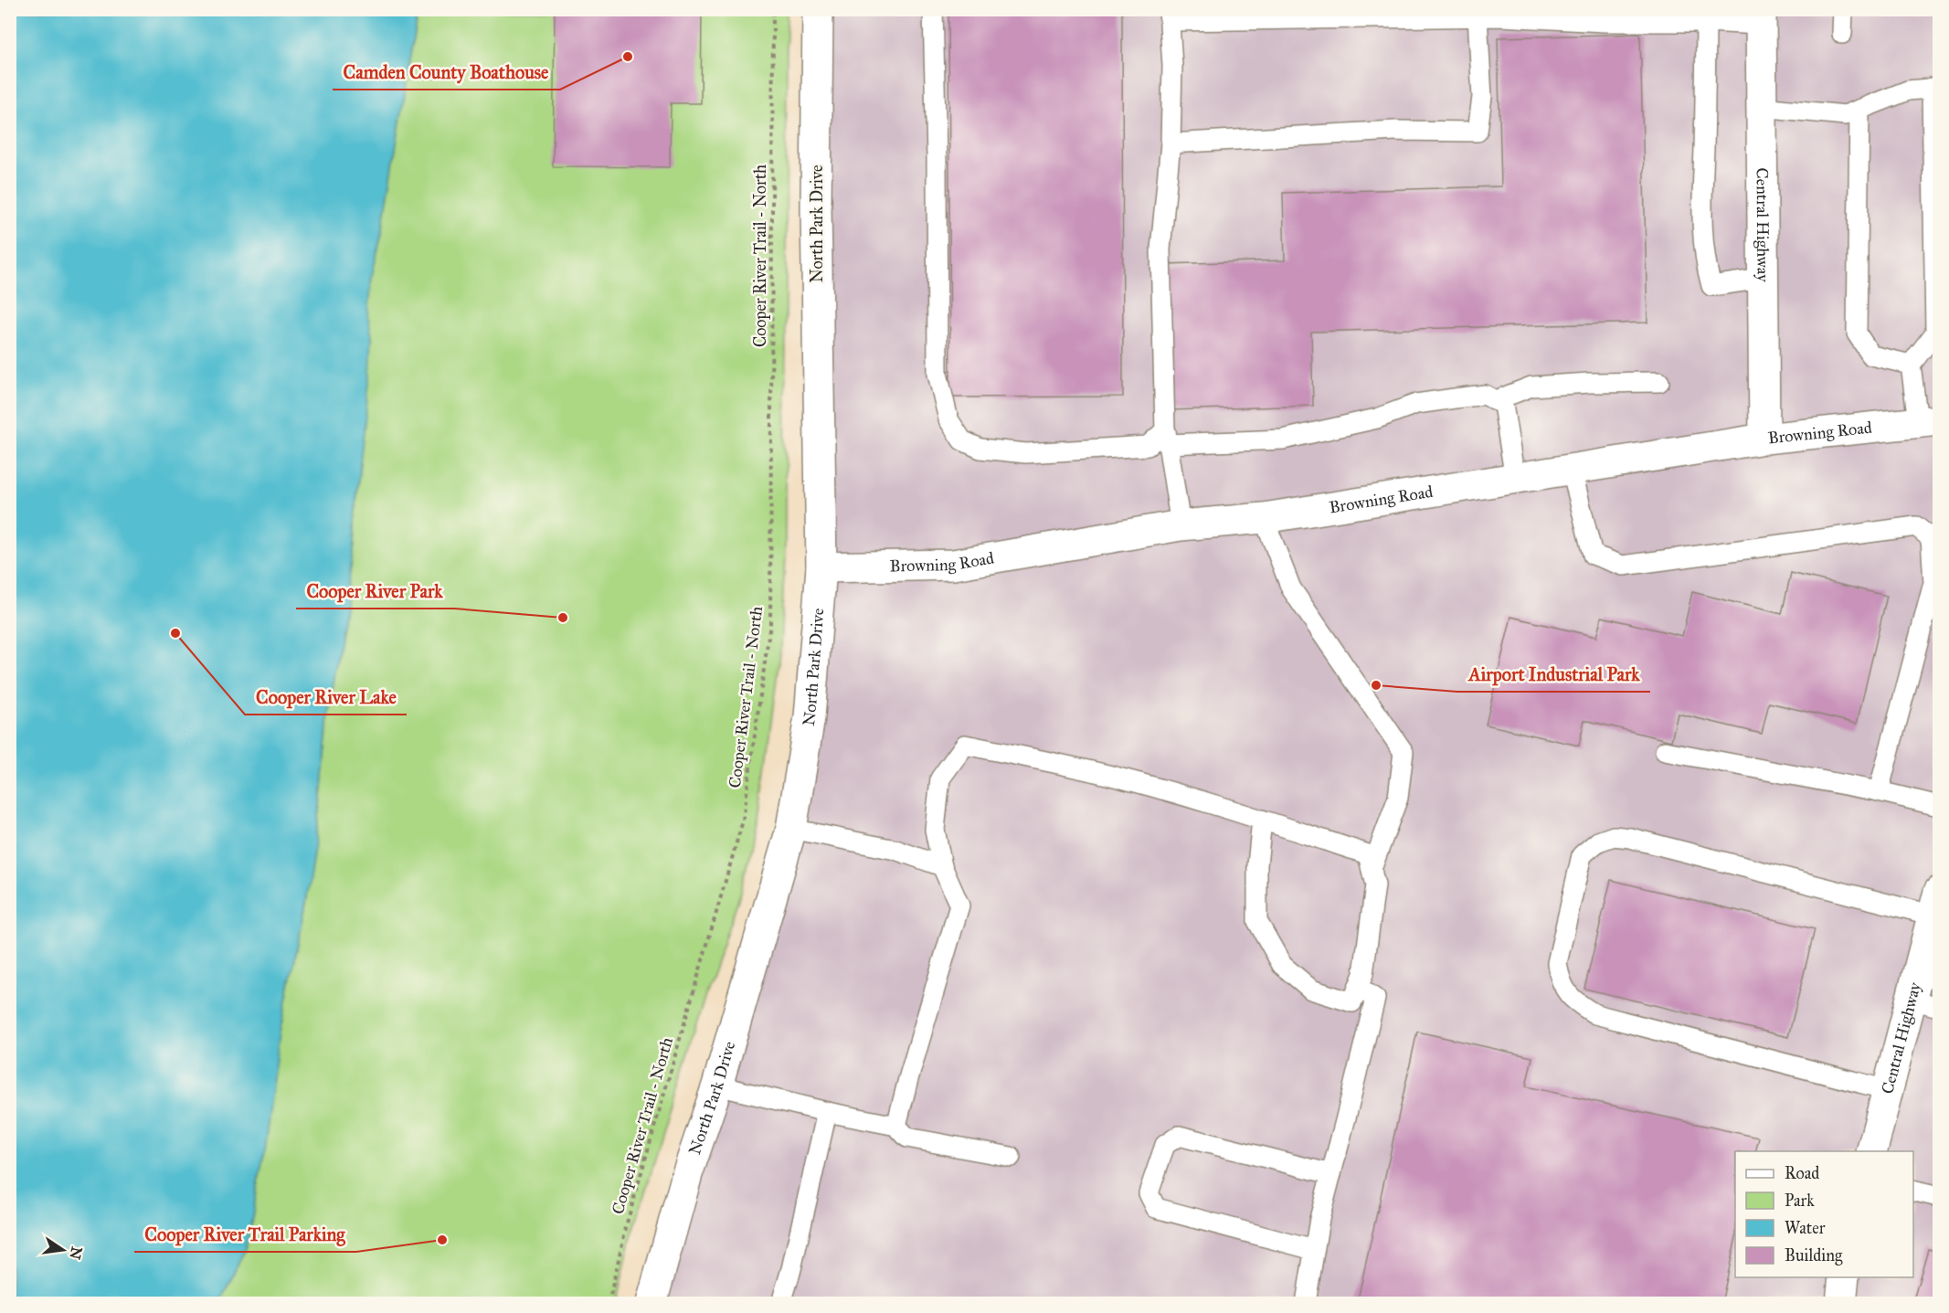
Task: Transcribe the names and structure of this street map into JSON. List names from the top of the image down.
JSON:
{
  "streets": {
    "street": ["North Park Drive", "Central Highway", "Browning Road"],
    "path": ["Cooper River Trail - North"]
  },
  "crossings": [
    ["North Park Drive", "Browning Road"],
    ["Central Highway", "Browning Road"]
  ],
  "places": [
    "Camden County Boathouse",
    "Cooper River Park",
    "Cooper River Lake",
    "Airport Industrial Park",
    "Cooper River Trail Parking"
  ],
  "legend": [
    "Road",
    "Park",
    "Water",
    "Building"
  ],
  "north": "right"
}
